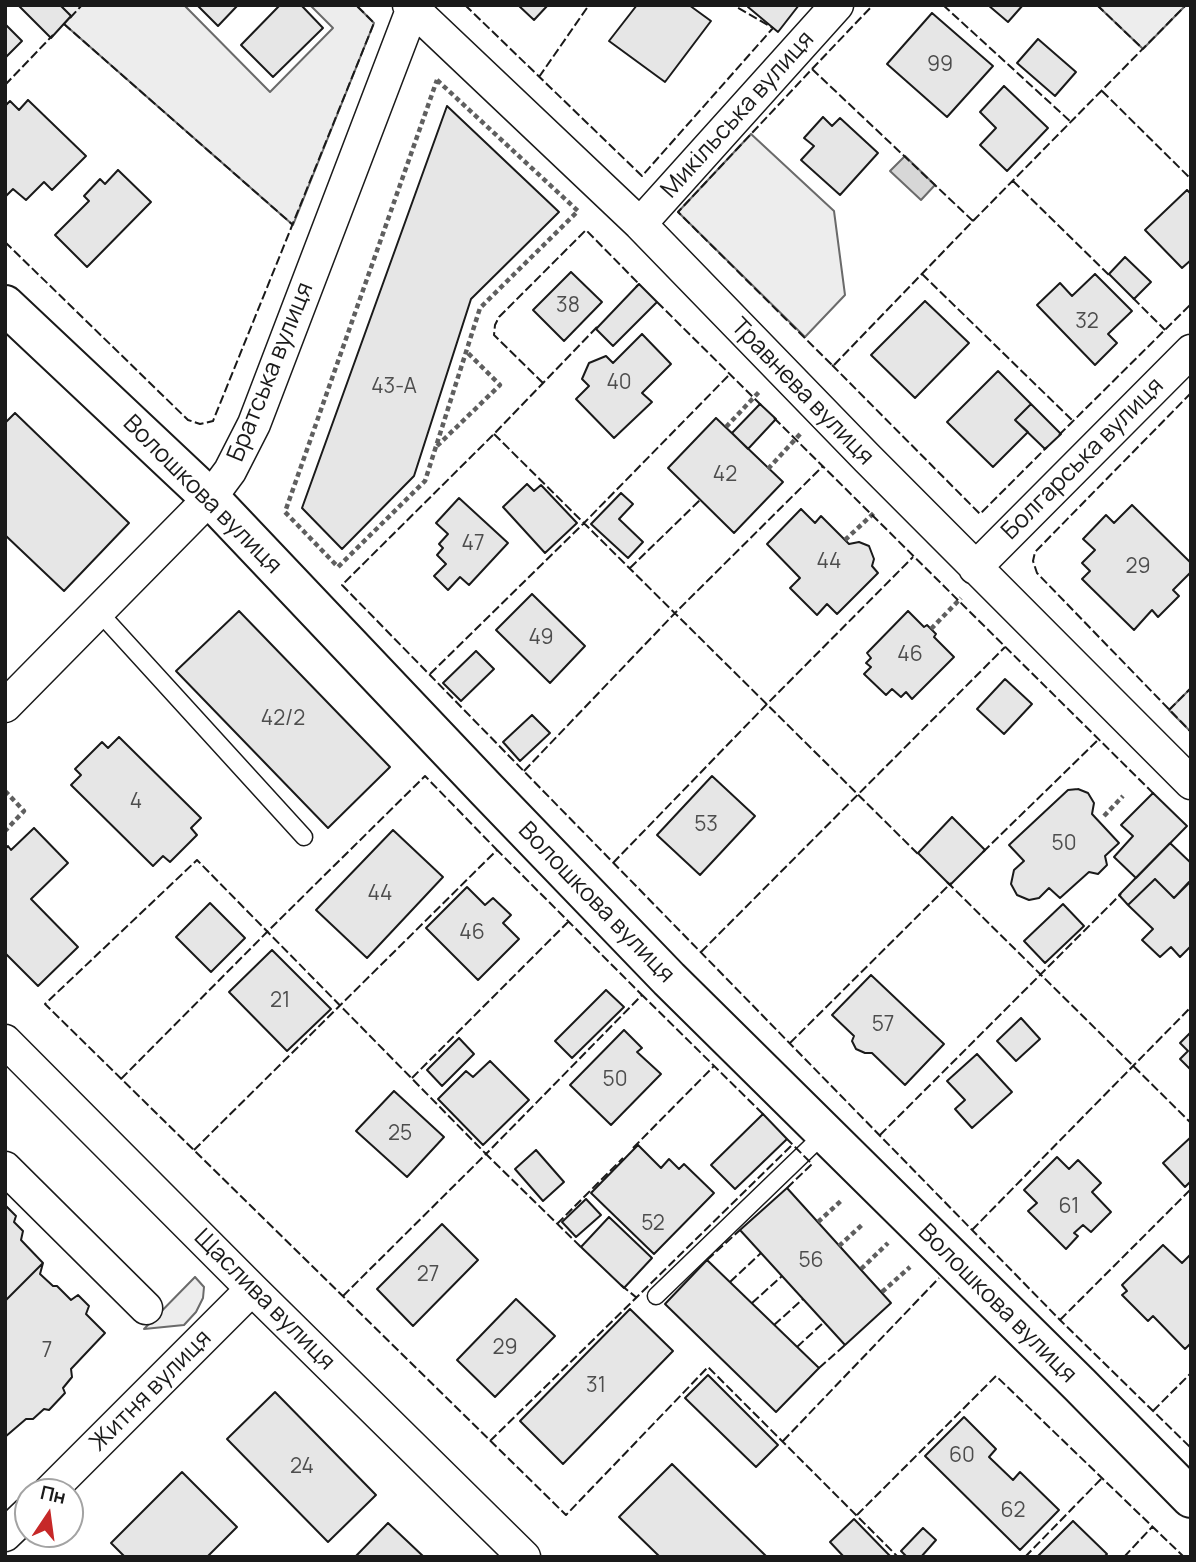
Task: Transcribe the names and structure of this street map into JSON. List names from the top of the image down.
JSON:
{
  "streets": {
    "street": [
      "Микільська вулиця",
      "Братська вулиця",
      "Травнева вулиця",
      "Болгарська вулиця",
      "Волошкова вулиця",
      "Щаслива вулиця",
      "Житня вулиця"
    ]
  },
  "crossings": [
    ["Микільська вулиця", "Травнева вулиця"],
    ["Братська вулиця", "Травнева вулиця"],
    ["Братська вулиця", "Волошкова вулиця"],
    ["Травнева вулиця", "Болгарська вулиця"],
    ["Щаслива вулиця", "Житня вулиця"]
  ],
  "house_numbers": [
    "99",
    "38",
    "32",
    "40",
    "43-А",
    "42",
    "47",
    "44",
    "29",
    "49",
    "46",
    "42/2",
    "4",
    "53",
    "50",
    "44",
    "46",
    "21",
    "57",
    "50",
    "25",
    "61",
    "52",
    "56",
    "27",
    "29",
    "7",
    "31",
    "60",
    "24",
    "62"
  ],
  "north": "top"
}
